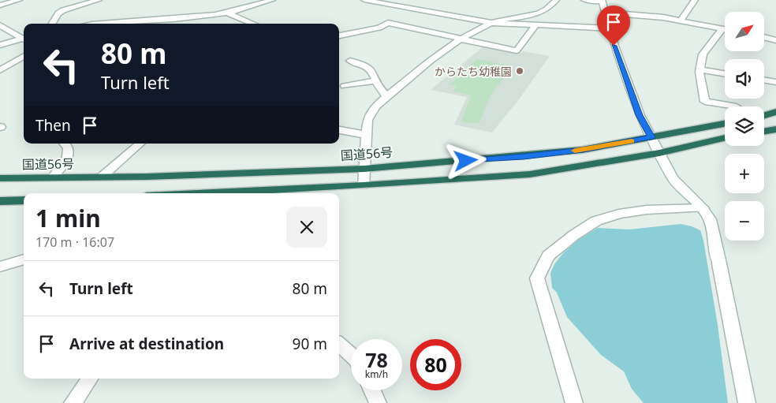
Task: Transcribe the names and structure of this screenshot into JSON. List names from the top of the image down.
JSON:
{
  "streets": {
    "highway": ["国道56号"]
  },
  "places": ["からたち幼稚園"],
  "north": "top right",
  "page": {
    "map_buttons": ["+", "−"],
    "turn": ["80 m", "Turn left"],
    "then": "Then",
    "heading": ["1 min", "170 m · 16:07"],
    "list": [
      {
        "name": "Turn left",
        "value": "80 m"
      },
      {
        "name": "Arrive at destination",
        "value": "90 m"
      }
    ],
    "speed": "78 km/h",
    "limit": "80"
  }
}
